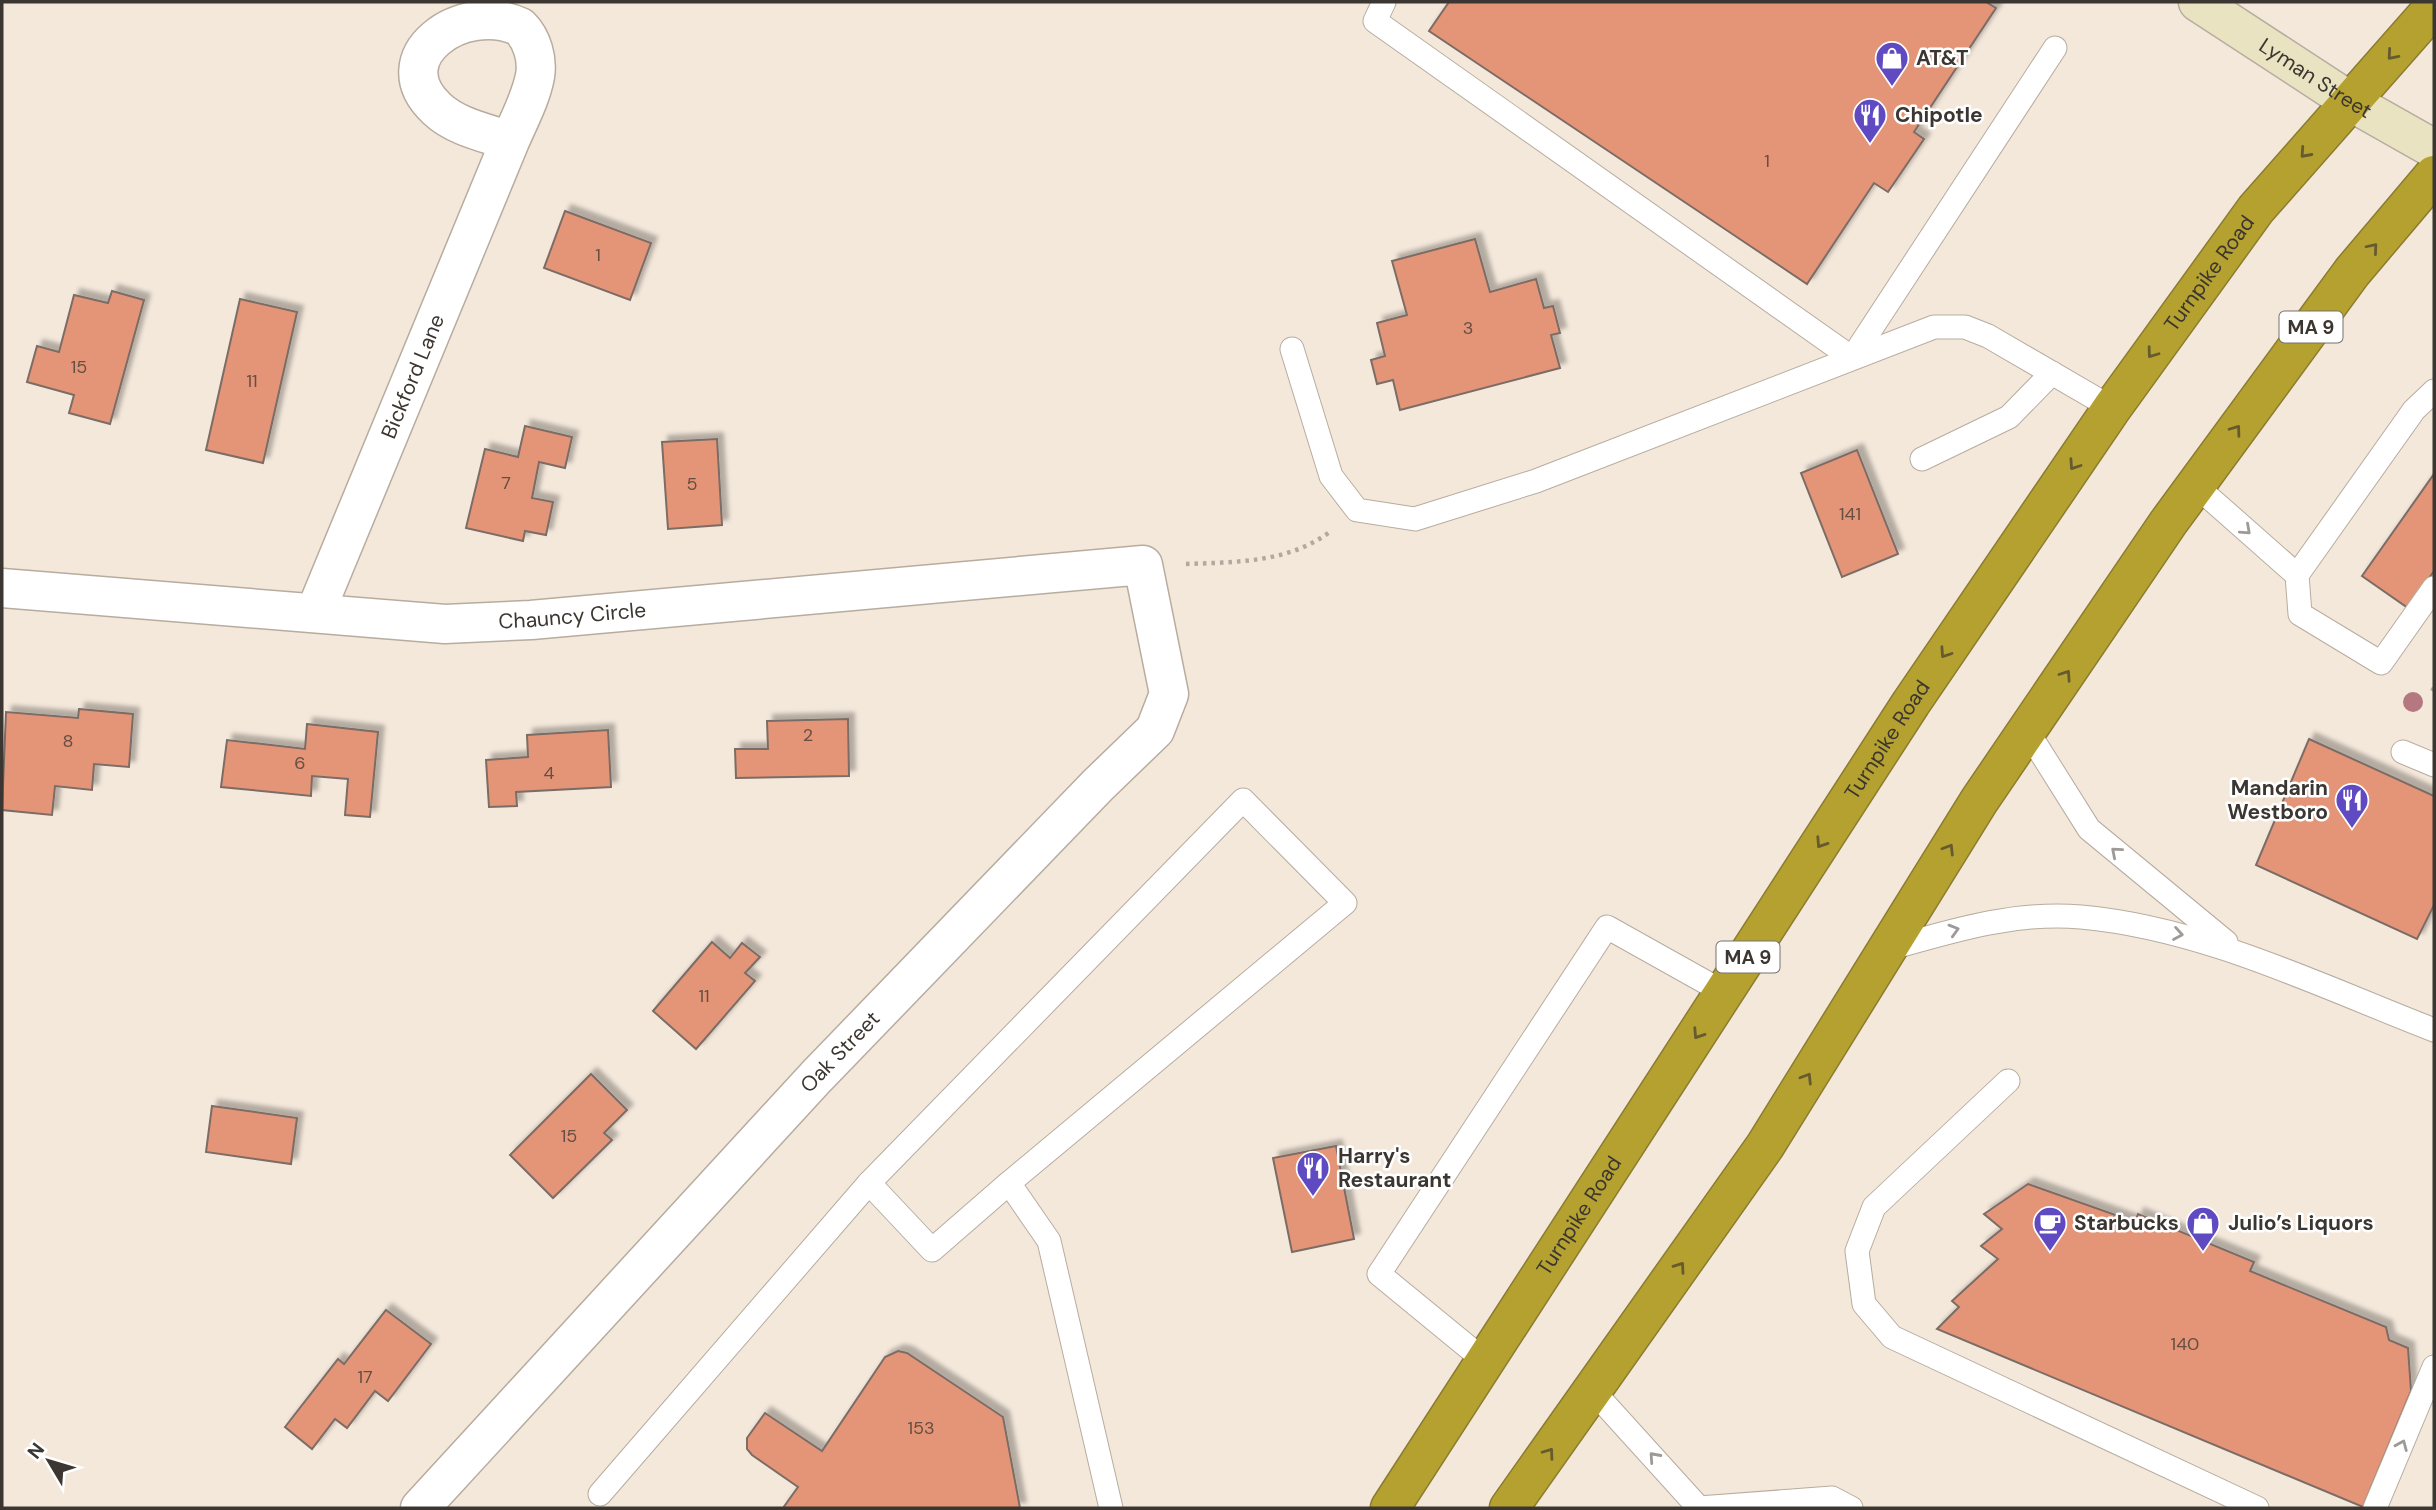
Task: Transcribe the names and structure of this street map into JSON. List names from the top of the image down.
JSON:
{
  "streets": {
    "highway": ["Turnpike Road", "MA 9"],
    "street": [
      "Lyman Street",
      "Bickford Lane",
      "Chauncy Circle",
      "Oak Street"
    ]
  },
  "crossings": [
    ["Lyman Street", "Turnpike Road"],
    ["Bickford Lane", "Chauncy Circle"],
    ["Chauncy Circle", "Oak Street"]
  ],
  "places": {
    "shop": ["AT&T", "Julio’s Liquors"],
    "restaurant": ["Chipotle", "Mandarin Westboro", "Harry's Restaurant"],
    "cafe": ["Starbucks"]
  },
  "house_numbers": [
    "1",
    "1",
    "3",
    "15",
    "11",
    "7",
    "5",
    "141",
    "2",
    "8",
    "6",
    "4",
    "11",
    "15",
    "140",
    "17",
    "153"
  ],
  "north": "top left"
}
